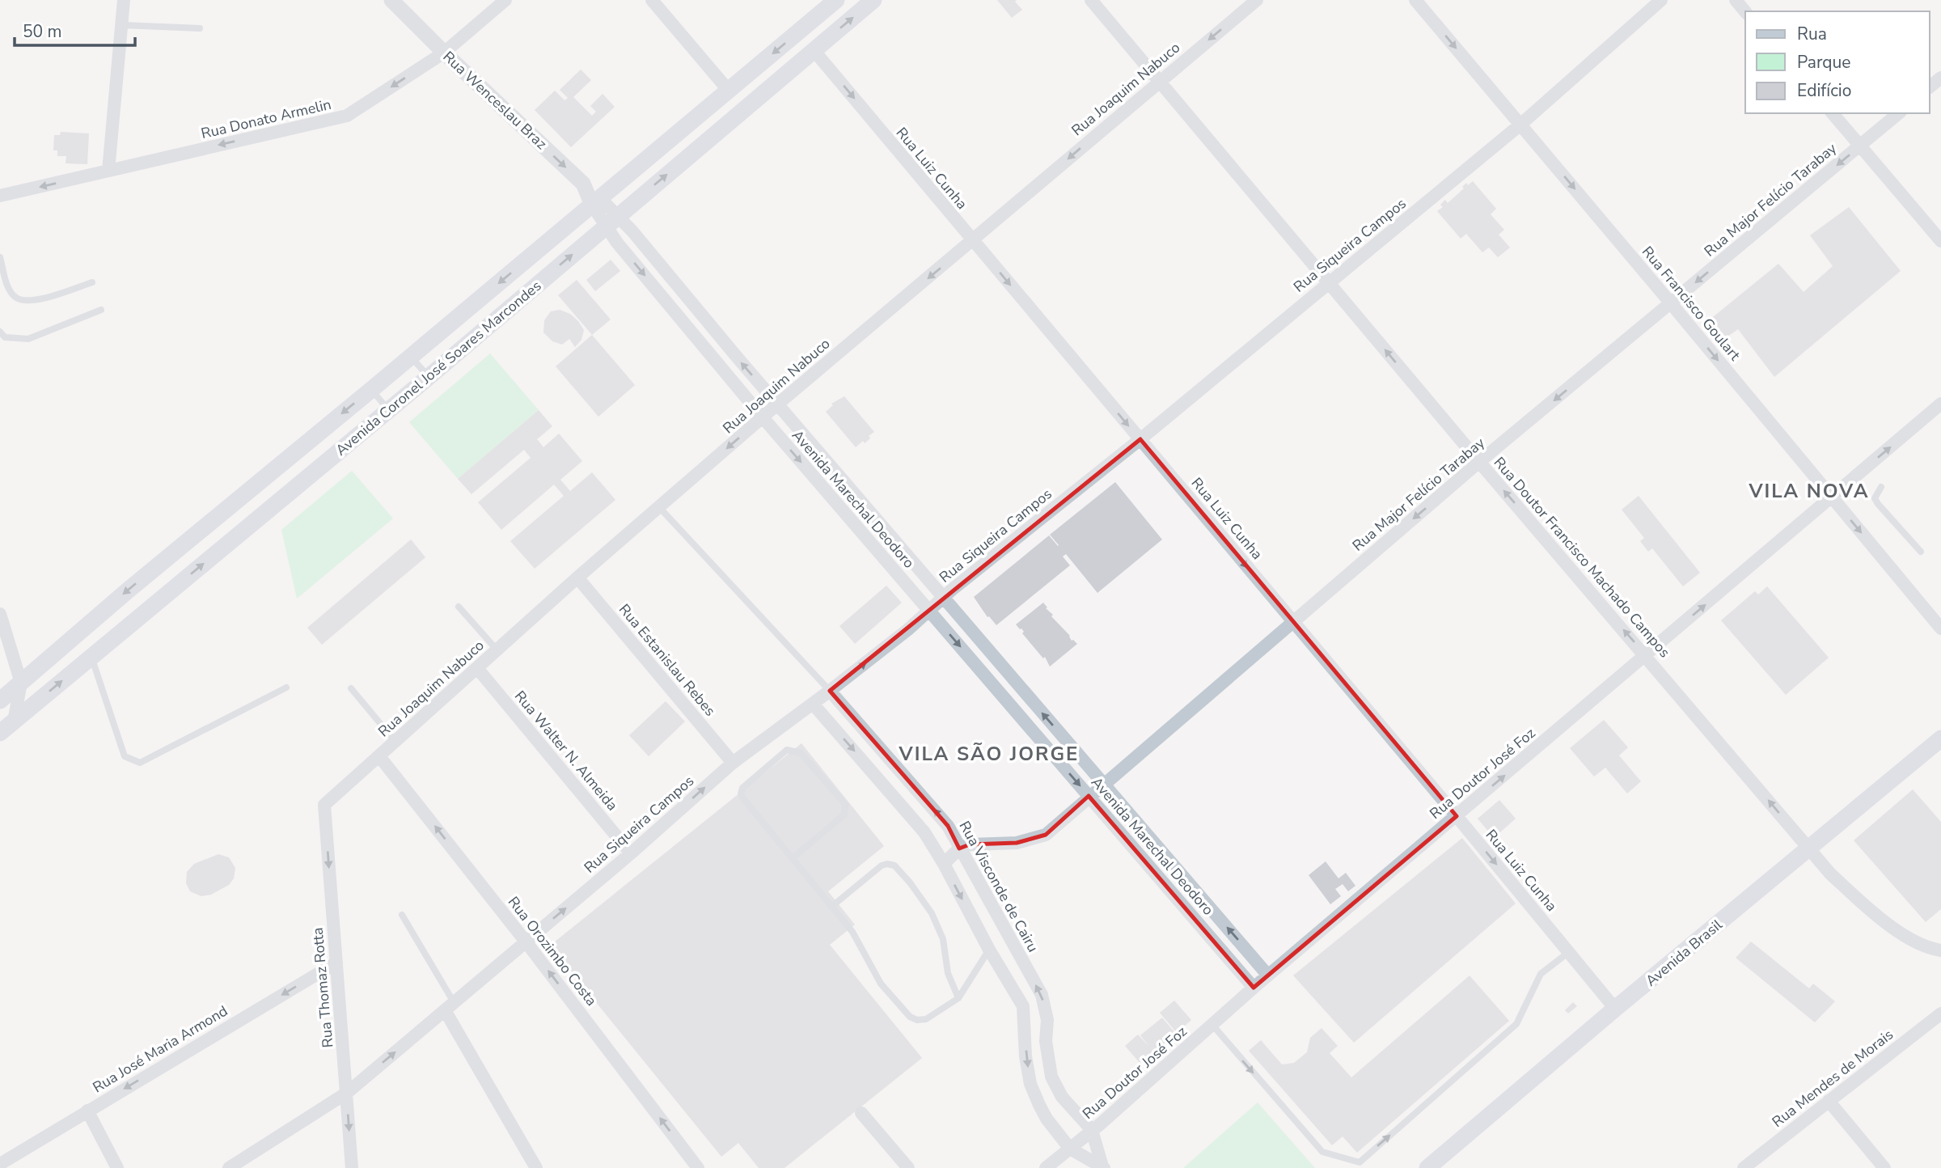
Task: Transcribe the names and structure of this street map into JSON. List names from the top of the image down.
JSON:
{
  "streets": {
    "main road": ["Avenida Coronel José Soares Marcondes", "Avenida Brasil"],
    "street": [
      "Rua Joaquim Nabuco",
      "Rua Wenceslau Braz",
      "Rua Donato Armelin",
      "Rua Luiz Cunha",
      "Rua Major Felício Tarabay",
      "Rua Siqueira Campos",
      "Rua Francisco Goulart",
      "Avenida Marechal Deodoro",
      "Rua Doutor Francisco Machado Campos",
      "Rua Estanislau Rebes",
      "Rua Walter N. Almeida",
      "Rua Doutor José Foz",
      "Rua Visconde de Cairu",
      "Rua Orozimbo Costa",
      "Rua Thomaz Rotta",
      "Rua José Maria Armond",
      "Rua Mendes de Morais"
    ]
  },
  "crossings": [
    ["Rua Joaquim Nabuco", "Rua Luiz Cunha"],
    ["Rua Joaquim Nabuco", "Avenida Marechal Deodoro"],
    ["Rua Joaquim Nabuco", "Rua Doutor Francisco Machado Campos"],
    ["Rua Joaquim Nabuco", "Rua Estanislau Rebes"],
    ["Rua Joaquim Nabuco", "Rua Walter N. Almeida"],
    ["Rua Joaquim Nabuco", "Rua Visconde de Cairu"],
    ["Rua Joaquim Nabuco", "Rua Orozimbo Costa"],
    ["Rua Joaquim Nabuco", "Rua Thomaz Rotta"],
    ["Rua Wenceslau Braz", "Rua Donato Armelin"],
    ["Rua Wenceslau Braz", "Avenida Coronel José Soares Marcondes"],
    ["Rua Wenceslau Braz", "Avenida Marechal Deodoro"],
    ["Rua Luiz Cunha", "Rua Major Felício Tarabay"],
    ["Rua Luiz Cunha", "Rua Siqueira Campos"],
    ["Rua Luiz Cunha", "Avenida Coronel José Soares Marcondes"],
    ["Rua Luiz Cunha", "Rua Doutor José Foz"],
    ["Rua Luiz Cunha", "Avenida Brasil"],
    ["Rua Major Felício Tarabay", "Rua Francisco Goulart"],
    ["Rua Major Felício Tarabay", "Avenida Marechal Deodoro"],
    ["Rua Major Felício Tarabay", "Rua Doutor Francisco Machado Campos"],
    ["Rua Major Felício Tarabay", "Rua Visconde de Cairu"],
    ["Rua Siqueira Campos", "Rua Francisco Goulart"],
    ["Rua Siqueira Campos", "Avenida Marechal Deodoro"],
    ["Rua Siqueira Campos", "Rua Doutor Francisco Machado Campos"],
    ["Rua Siqueira Campos", "Rua Estanislau Rebes"],
    ["Rua Siqueira Campos", "Rua Walter N. Almeida"],
    ["Rua Siqueira Campos", "Rua Visconde de Cairu"],
    ["Rua Siqueira Campos", "Rua Orozimbo Costa"],
    ["Rua Siqueira Campos", "Rua Thomaz Rotta"],
    ["Rua Francisco Goulart", "Rua Doutor José Foz"],
    ["Avenida Coronel José Soares Marcondes", "Avenida Marechal Deodoro"],
    ["Avenida Marechal Deodoro", "Rua Doutor José Foz"],
    ["Rua Doutor Francisco Machado Campos", "Rua Doutor José Foz"],
    ["Rua Doutor Francisco Machado Campos", "Avenida Brasil"],
    ["Rua Doutor José Foz", "Rua Visconde de Cairu"],
    ["Rua Thomaz Rotta", "Rua José Maria Armond"]
  ],
  "one_way": [
    "Rua Joaquim Nabuco",
    "Rua Wenceslau Braz",
    "Rua Donato Armelin",
    "Rua Luiz Cunha",
    "Rua Major Felício Tarabay",
    "Rua Francisco Goulart",
    "Rua Doutor Francisco Machado Campos",
    "Rua Doutor José Foz",
    "Rua Orozimbo Costa",
    "Rua Thomaz Rotta",
    "Rua José Maria Armond"
  ],
  "districts": ["VILA NOVA", "VILA SÃO JORGE"],
  "legend": ["Rua", "Parque", "Edifício"],
  "scale_bar": "50 m"
}
